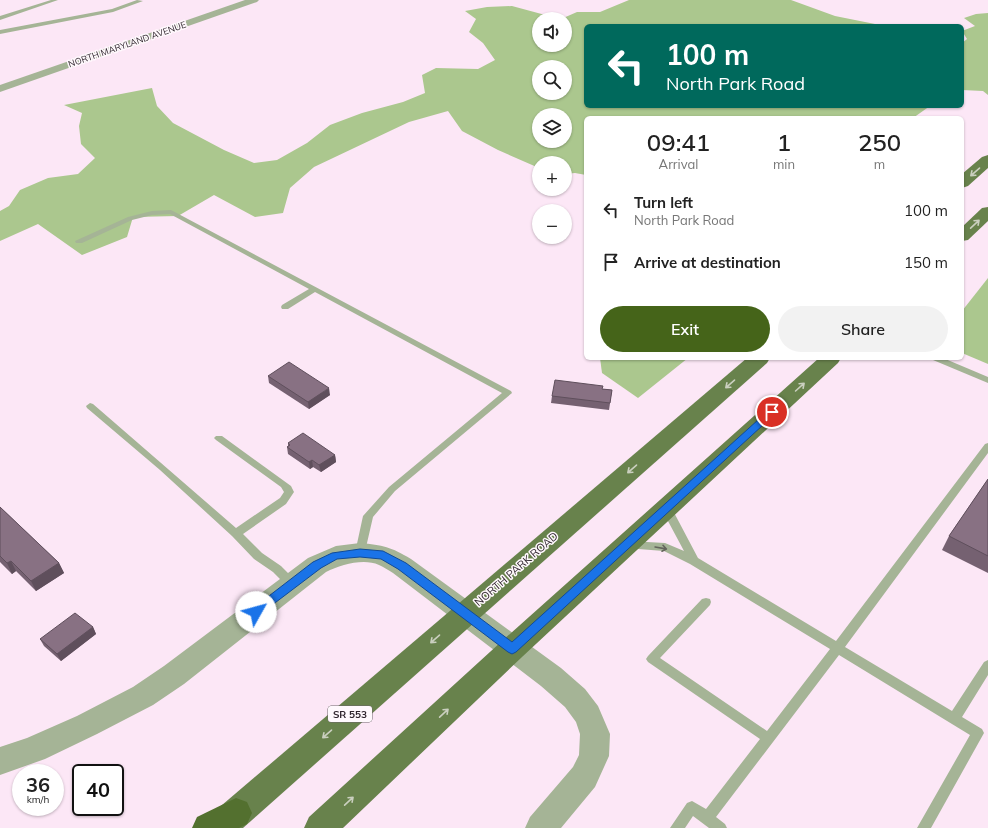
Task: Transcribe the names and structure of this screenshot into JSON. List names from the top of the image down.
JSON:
{
  "streets": {
    "main road": ["NORTH PARK ROAD", "SR 553"],
    "street": ["NORTH MARYLAND AVENUE"]
  },
  "page": {
    "map_buttons": ["+", "−"],
    "turn": ["100 m", "North Park Road"],
    "eta": [
      "09:41",
      "Arrival",
      "1",
      "min",
      "250",
      "m"
    ],
    "list": [
      {
        "name": "Turn left",
        "note": "North Park Road",
        "value": "100 m"
      },
      {
        "name": "Arrive at destination",
        "value": "150 m"
      }
    ],
    "buttons": ["Exit", "Share"],
    "speed": "36 km/h",
    "limit": "40"
  }
}
